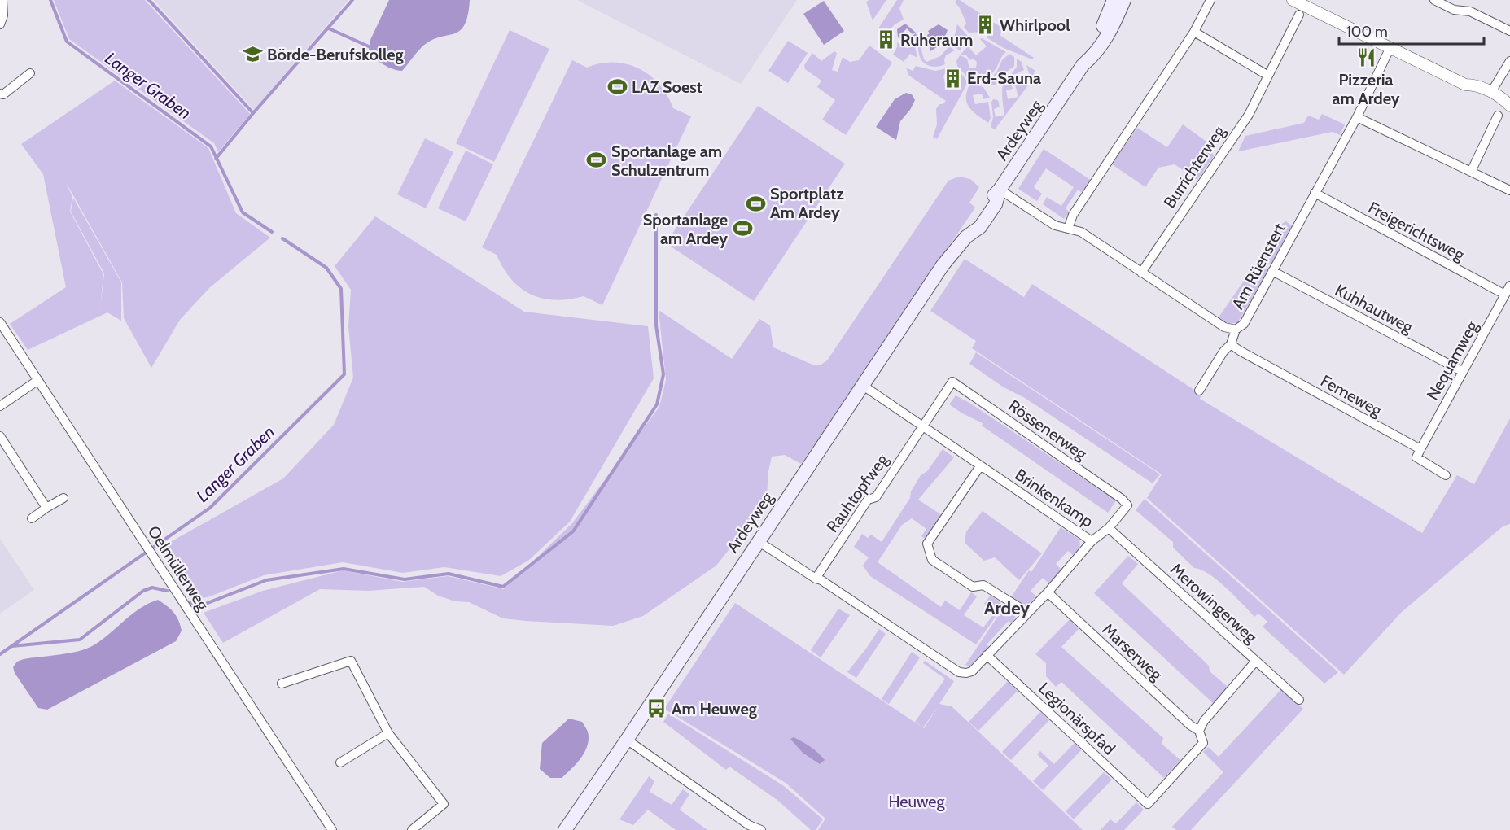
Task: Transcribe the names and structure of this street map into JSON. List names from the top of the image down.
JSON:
{
  "streets": {
    "main road": ["Ardeyweg"],
    "street": [
      "Burrichterweg",
      "Freigerichtsweg",
      "Am Rüenstert",
      "Kuhhautweg",
      "Nequamweg",
      "Femeweg",
      "Rössenerweg",
      "Rauhtopfweg",
      "Brinkenkamp",
      "Oelmüllerweg",
      "Merowingerweg",
      "Marserweg",
      "Legionärspfad"
    ]
  },
  "crossings": [
    ["Ardeyweg", "Am Rüenstert"],
    ["Ardeyweg", "Brinkenkamp"],
    ["Burrichterweg", "Am Rüenstert"],
    ["Freigerichtsweg", "Am Rüenstert"],
    ["Freigerichtsweg", "Nequamweg"],
    ["Am Rüenstert", "Kuhhautweg"],
    ["Kuhhautweg", "Nequamweg"],
    ["Nequamweg", "Femeweg"],
    ["Rössenerweg", "Rauhtopfweg"],
    ["Rössenerweg", "Brinkenkamp"],
    ["Rössenerweg", "Merowingerweg"],
    ["Rauhtopfweg", "Brinkenkamp"],
    ["Brinkenkamp", "Marserweg"],
    ["Brinkenkamp", "Legionärspfad"],
    ["Marserweg", "Legionärspfad"]
  ],
  "districts": ["Ardey"],
  "water": ["Langer Graben"],
  "parks": ["Heuweg"],
  "places": {
    "building": ["Whirlpool", "Ruheraum", "Erd-Sauna"],
    "school or university": ["Börde-Berufskolleg"],
    "restaurant": ["Pizzeria am Ardey"],
    "sports": [
      "LAZ Soest",
      "Sportanlage am Schulzentrum",
      "Sportplatz Am Ardey",
      "Sportanlage am Ardey"
    ],
    "bus stop": ["Am Heuweg"]
  },
  "scale_bar": "100 m"
}
